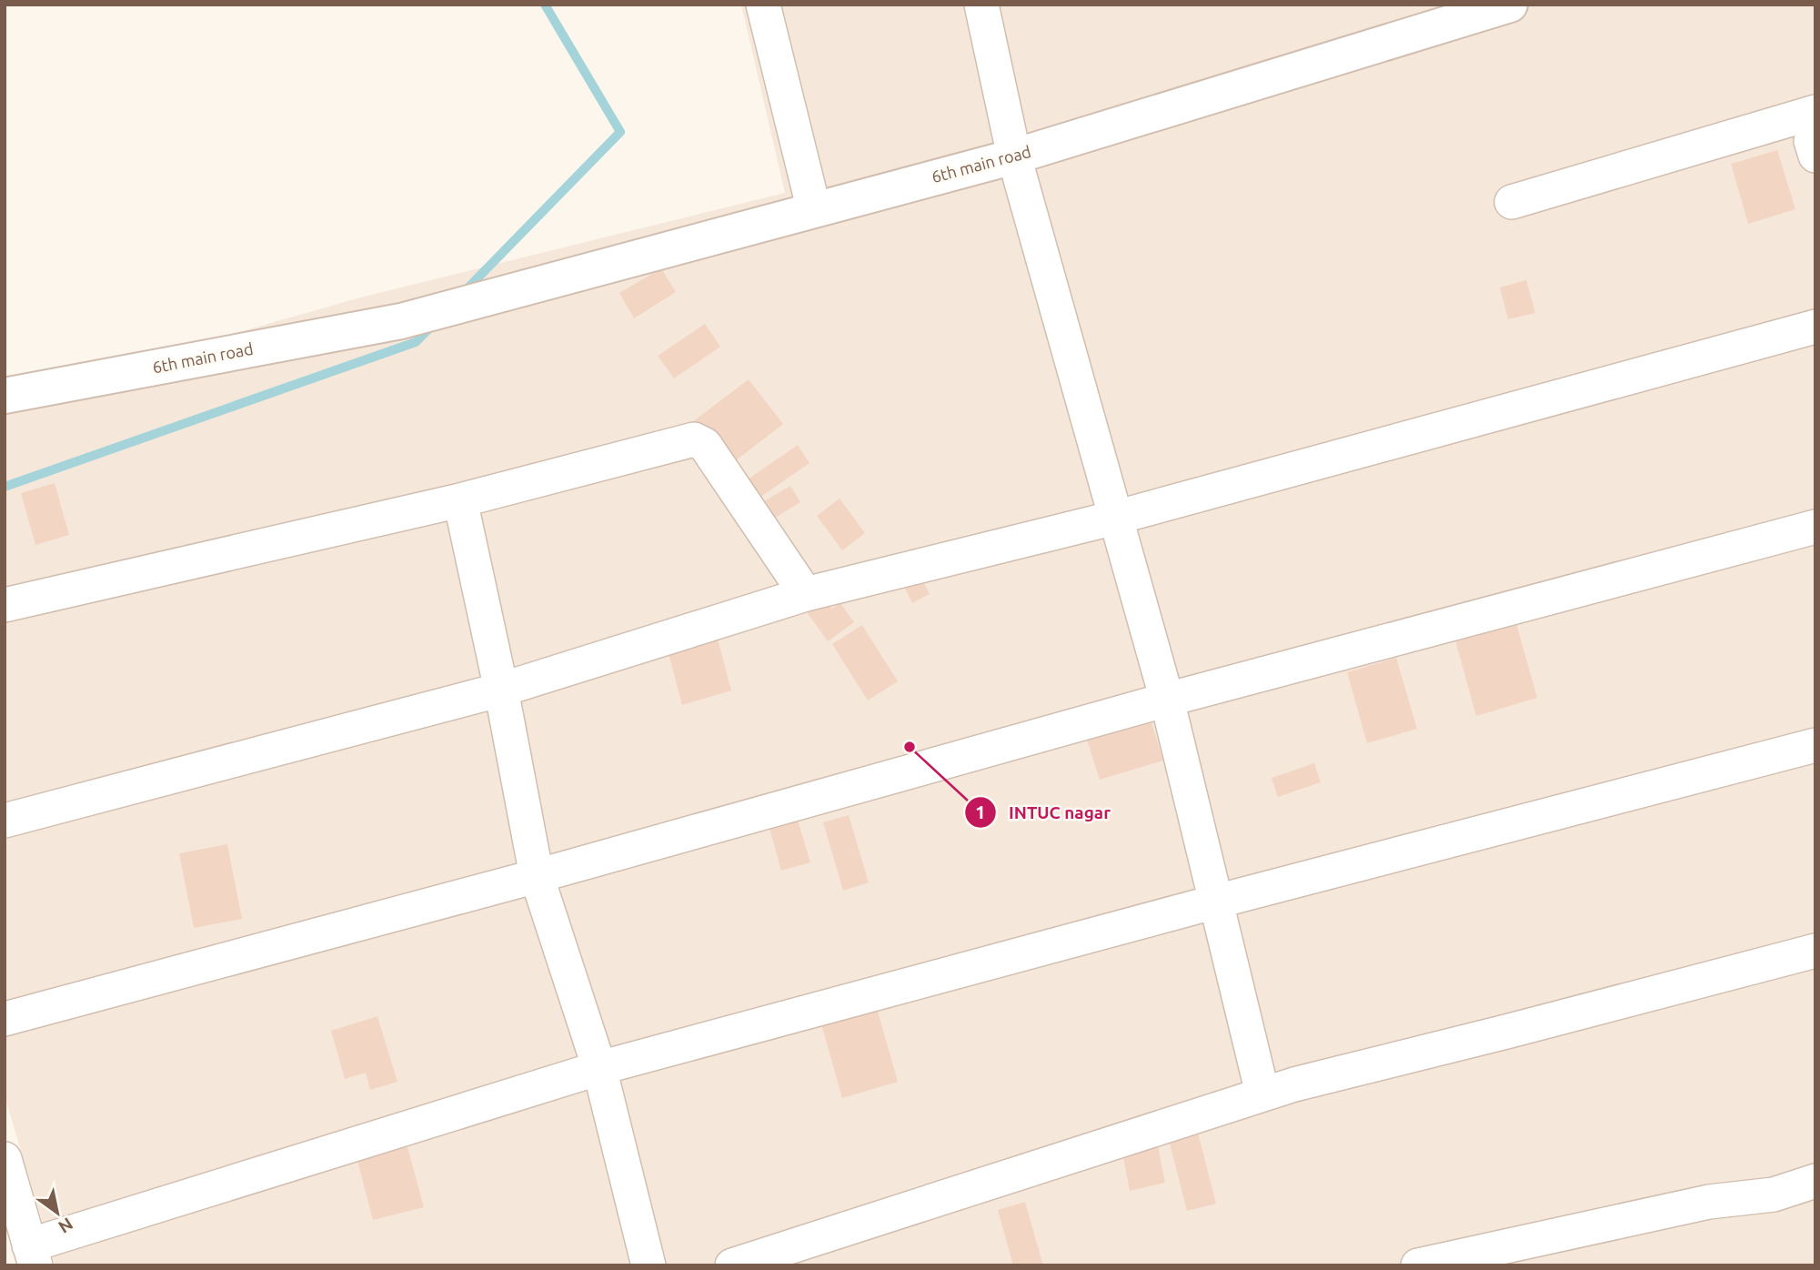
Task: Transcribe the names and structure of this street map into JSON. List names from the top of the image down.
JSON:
{
  "streets": {
    "street": ["6th main road"]
  },
  "places": ["INTUC nagar"],
  "north": "bottom right"
}
